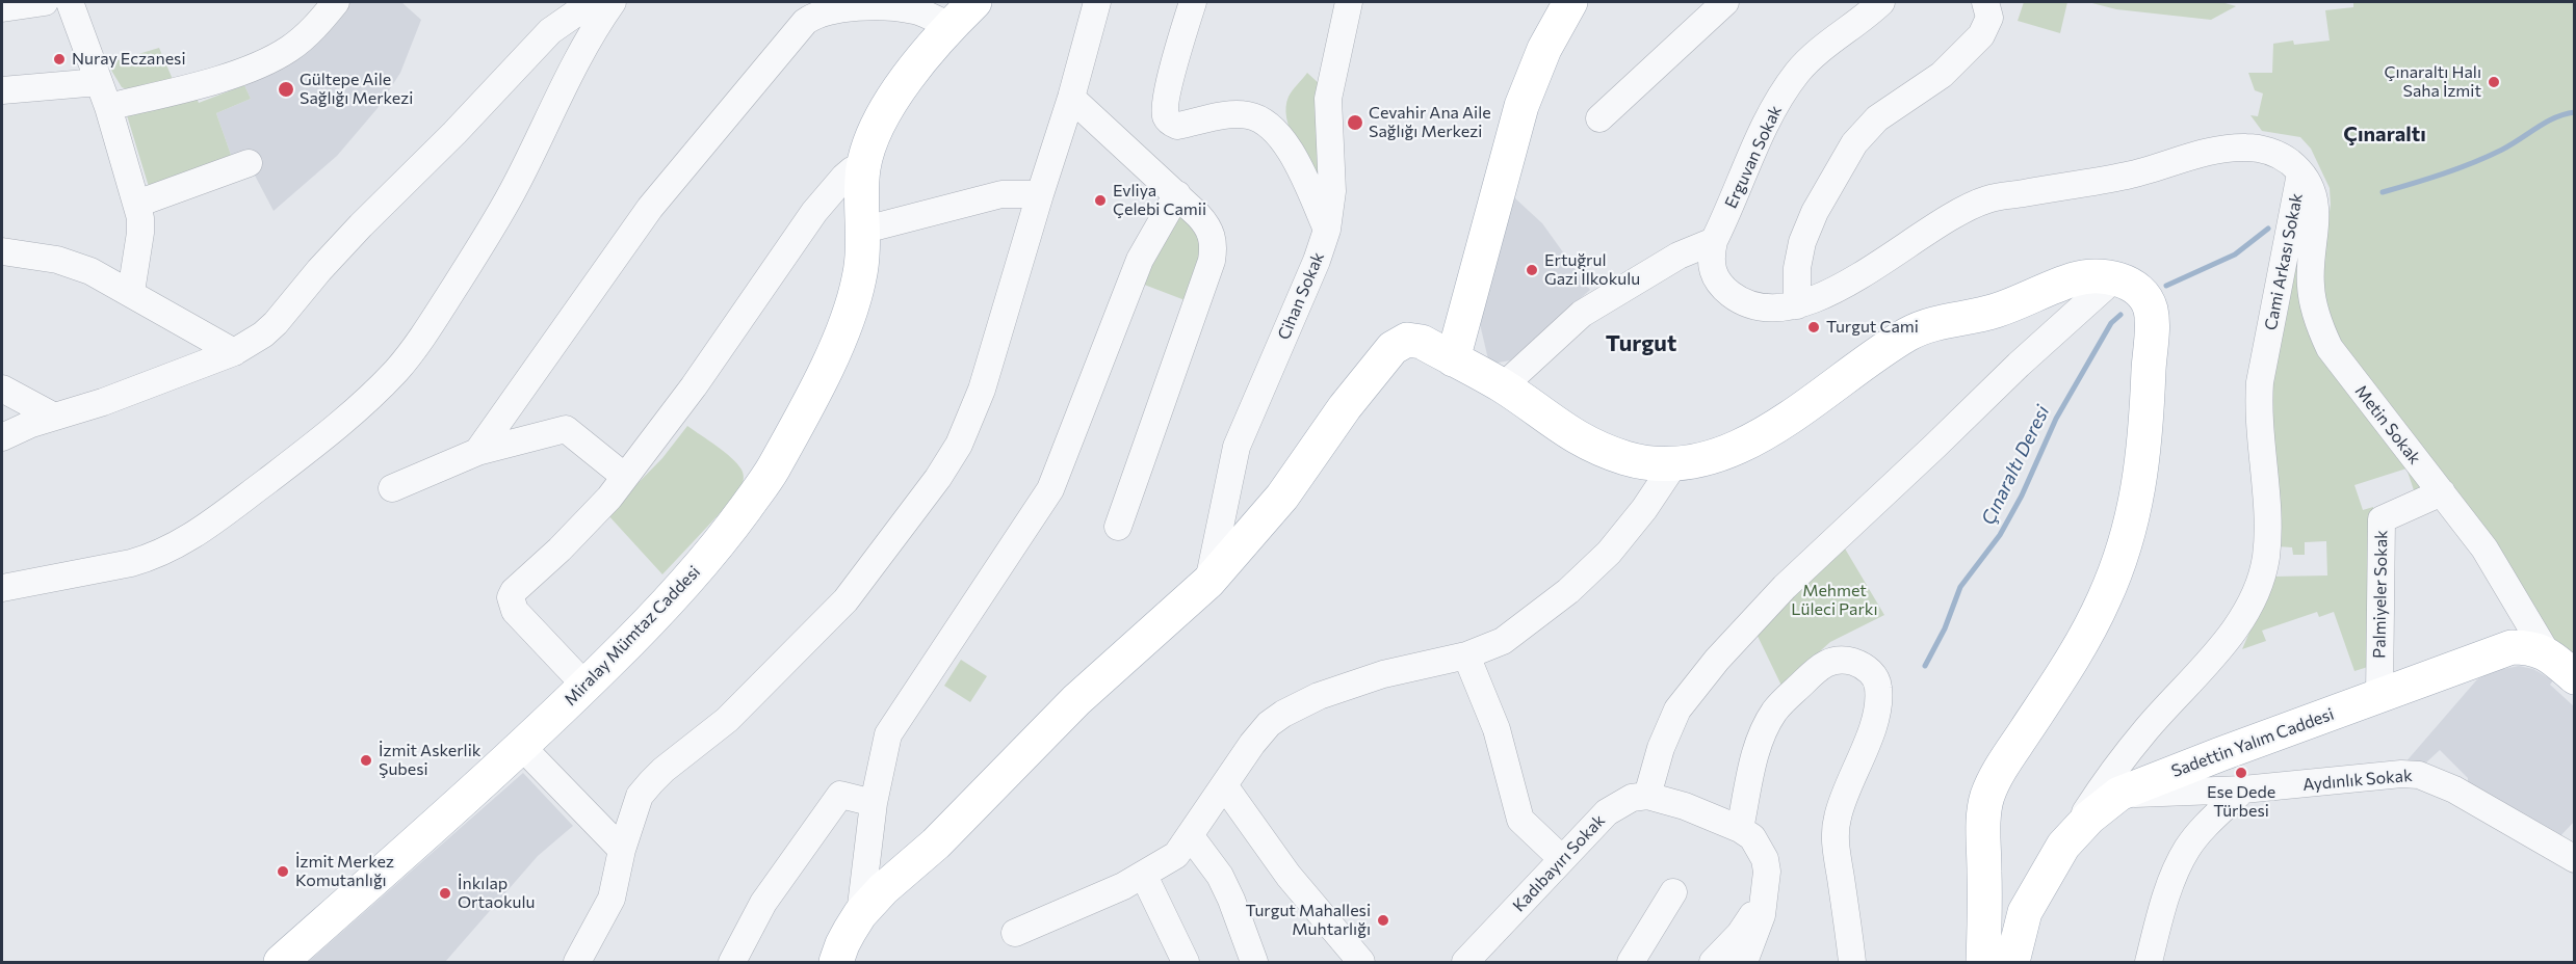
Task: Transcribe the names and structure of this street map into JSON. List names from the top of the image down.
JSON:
{
  "streets": {
    "main road": ["Miralay Mümtaz Caddesi", "Sadettin Yalım Caddesi"],
    "street": [
      "Erguvan Sokak",
      "Cami Arkası Sokak",
      "Cihan Sokak",
      "Metin Sokak",
      "Palmiyeler Sokak",
      "Aydınlık Sokak",
      "Kadıbayırı Sokak"
    ]
  },
  "crossings": [
    ["Erguvan Sokak", "Cami Arkası Sokak"],
    ["Cami Arkası Sokak", "Metin Sokak"],
    ["Cami Arkası Sokak", "Sadettin Yalım Caddesi"],
    ["Metin Sokak", "Palmiyeler Sokak"],
    ["Metin Sokak", "Sadettin Yalım Caddesi"],
    ["Palmiyeler Sokak", "Sadettin Yalım Caddesi"],
    ["Sadettin Yalım Caddesi", "Aydınlık Sokak"]
  ],
  "districts": ["Çınaraltı", "Turgut"],
  "water": ["Çınaraltı Deresi"],
  "parks": ["Mehmet Lüleci Parkı"],
  "places": [
    "Nuray Eczanesi",
    "Çınaraltı Halı Saha İzmit",
    "Gültepe Aile Sağlığı Merkezi",
    "Cevahir Ana Aile Sağlığı Merkezi",
    "Evliya Çelebi Camii",
    "Ertuğrul Gazi İlkokulu",
    "Turgut Cami",
    "İzmit Askerlik Şubesi",
    "Ese Dede Türbesi",
    "İzmit Merkez Komutanlığı",
    "İnkılap Ortaokulu",
    "Turgut Mahallesi Muhtarlığı"
  ]
}
